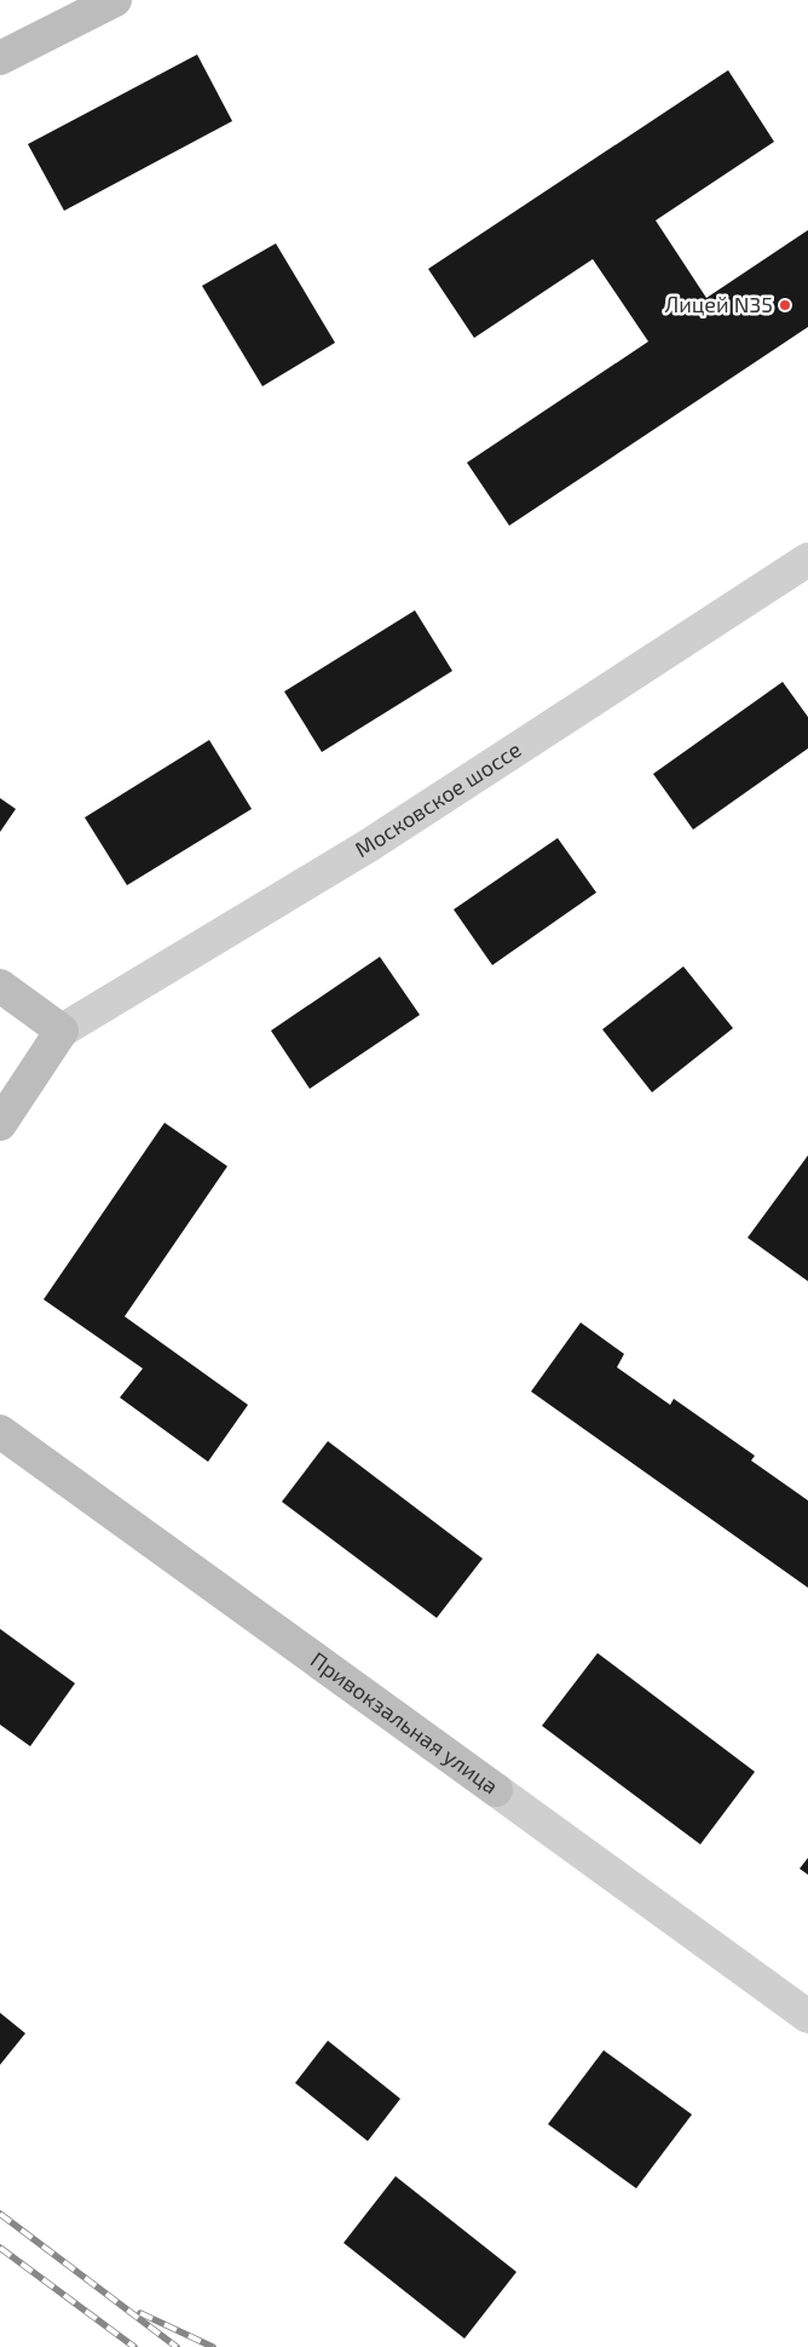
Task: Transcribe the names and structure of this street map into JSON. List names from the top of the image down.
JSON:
{
  "streets": {
    "street": ["Московское шоссе", "Привокзальная улица"]
  },
  "places": ["Лицей N35"]
}
